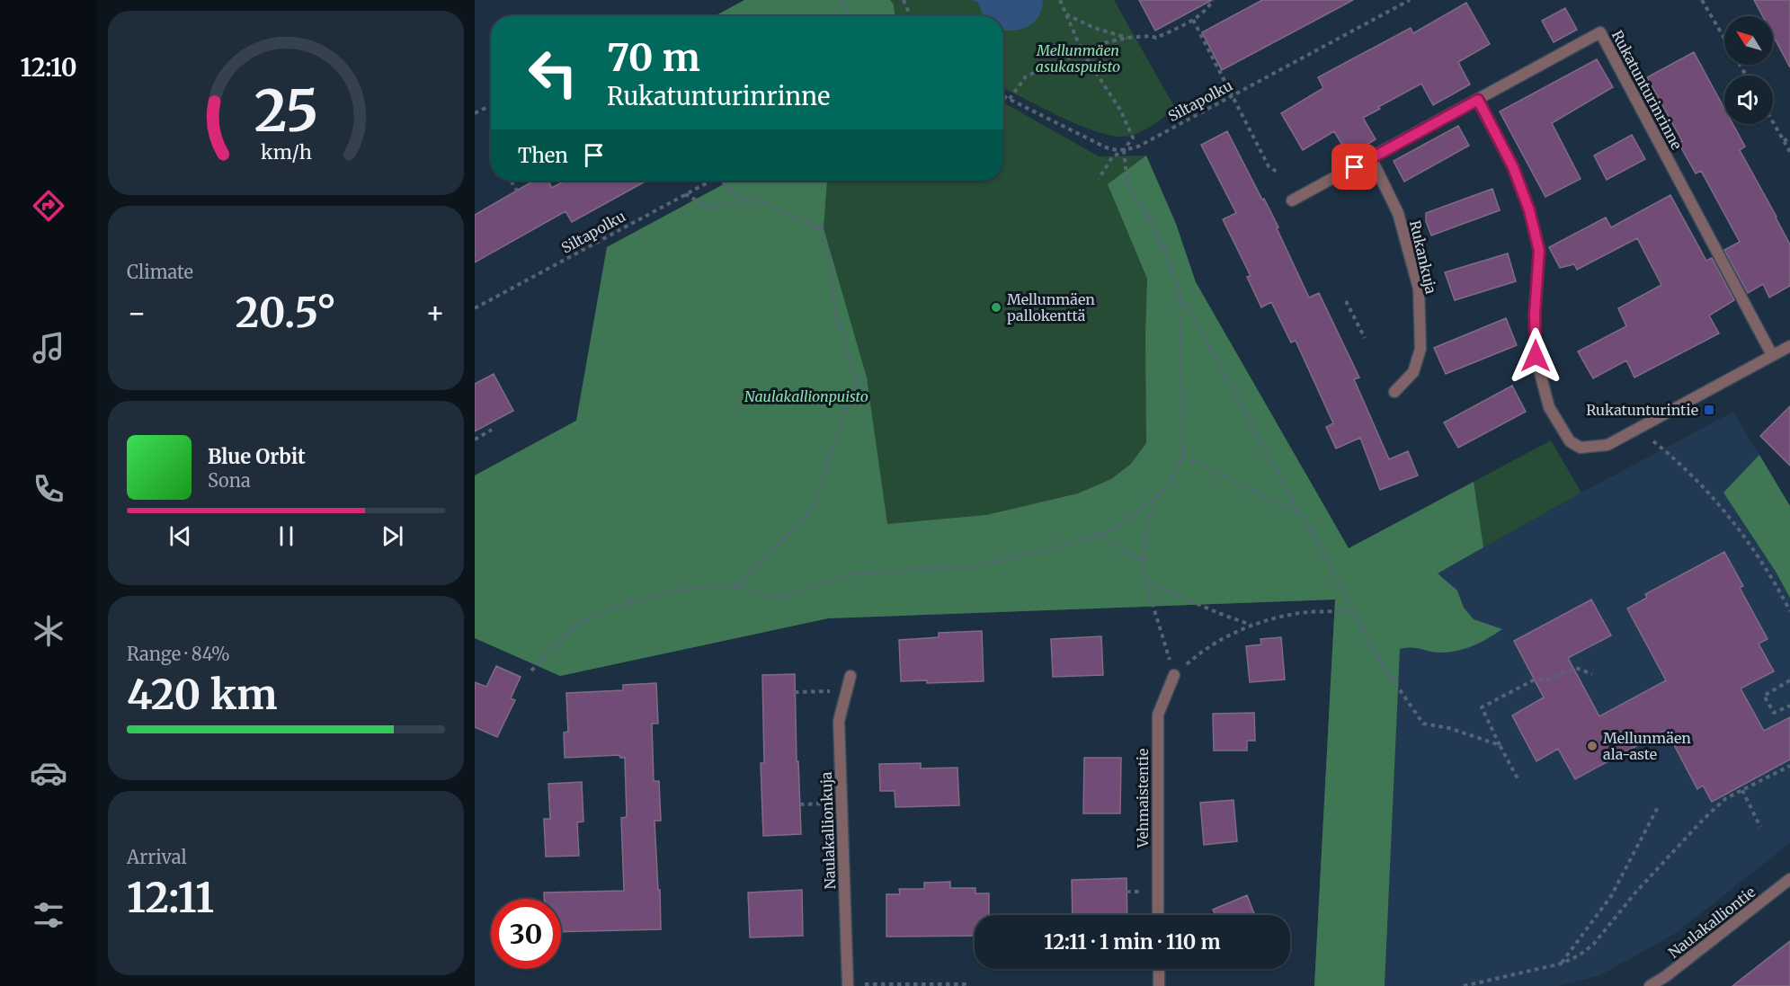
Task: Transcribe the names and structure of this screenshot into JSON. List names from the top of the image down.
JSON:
{
  "streets": {
    "street": [
      "Rukatunturinrinne",
      "Rukankuja",
      "Vehmaistentie",
      "Naulakallionkuja",
      "Naulakalliontie"
    ],
    "path": ["Siltapolku"]
  },
  "crossings": [
    ["Rukatunturinrinne", "Rukankuja"]
  ],
  "parks": ["Mellunmäen asukaspuisto", "Naulakallionpuisto"],
  "places": {
    "other": ["Mellunmäen pallokenttä", "Mellunmäen ala-aste"],
    "transit": ["Rukatunturintie"]
  },
  "north": "top left",
  "page": {
    "tabs": "12:10",
    "turn": ["70 m", "Rukatunturinrinne"],
    "then": "Then",
    "tile": [
      "Climate",
      ["Range · 84%", "420 km"],
      ["Arrival", "12:11"]
    ],
    "heat": ["−", "20.5°", "+"],
    "song": ["Blue Orbit", "Sona"],
    "limit": "30",
    "trip": "12:11 · 1 min · 110 m",
    "gauge": ["25", "km/h"]
  }
}
